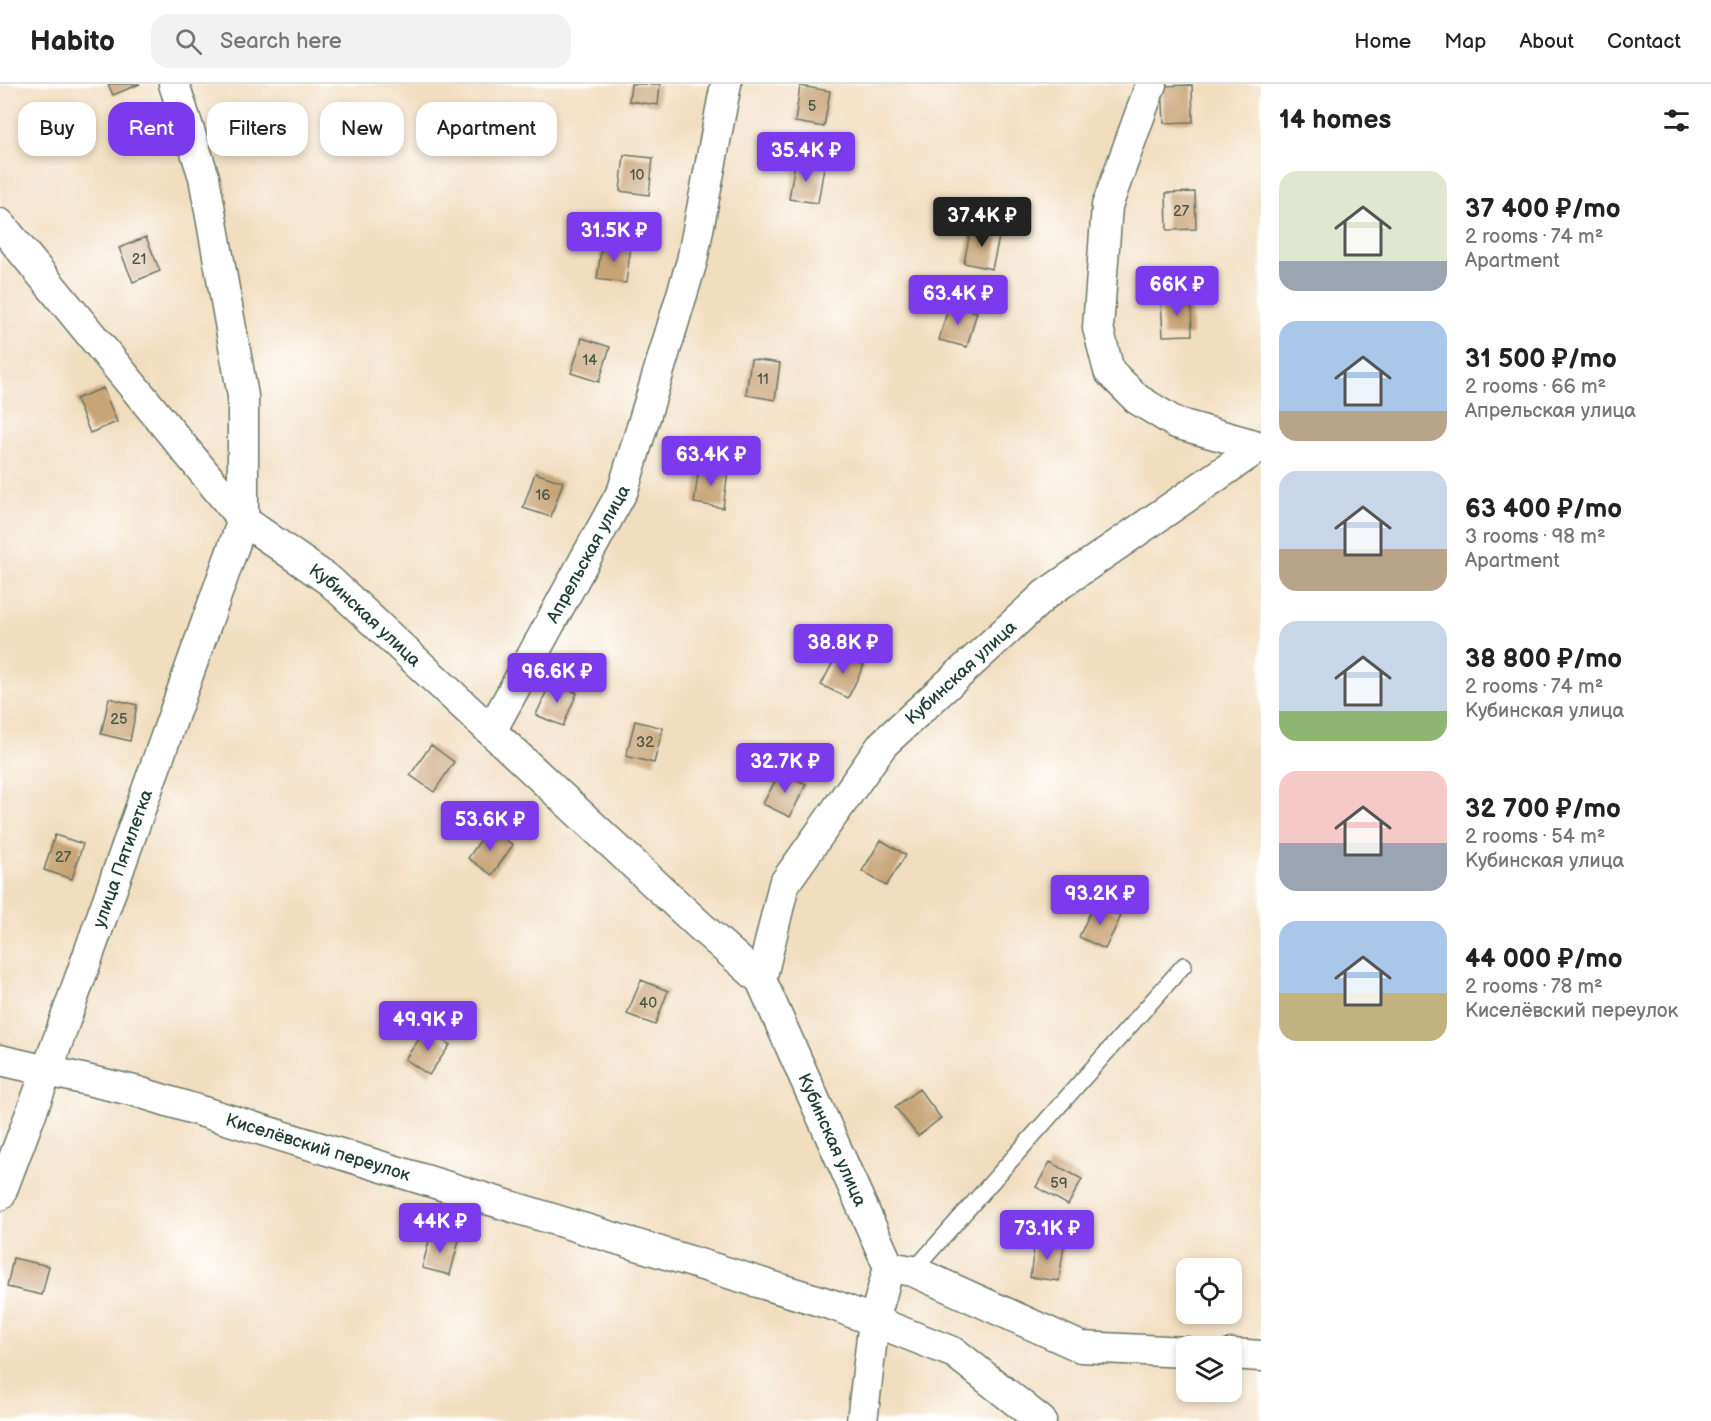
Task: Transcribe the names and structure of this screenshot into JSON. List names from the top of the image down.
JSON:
{
  "streets": {
    "street": [
      "Апрельская улица",
      "Кубинская улица",
      "улица Пятилетка",
      "Киселёвский переулок"
    ]
  },
  "crossings": [
    ["Апрельская улица", "Кубинская улица"],
    ["Кубинская улица", "улица Пятилетка"],
    ["улица Пятилетка", "Киселёвский переулок"]
  ],
  "house_numbers": [
    "5",
    "10",
    "27",
    "21",
    "14",
    "11",
    "16",
    "25",
    "32",
    "27",
    "40",
    "59"
  ],
  "page": {
    "header": "Habito",
    "search": "Search here",
    "nav": [
      "Home",
      "Map",
      "About",
      "Contact"
    ],
    "heading": "14 homes",
    "chip": [
      "Buy",
      "Rent",
      "Filters",
      "New",
      "Apartment"
    ],
    "price": [
      "35.4K ₽",
      "37.4K ₽",
      "31.5K ₽",
      "66K ₽",
      "63.4K ₽",
      "63.4K ₽",
      "38.8K ₽",
      "96.6K ₽",
      "32.7K ₽",
      "53.6K ₽",
      "93.2K ₽",
      "49.9K ₽",
      "44K ₽",
      "73.1K ₽"
    ],
    "list": [
      {
        "name": "37 400 ₽/mo",
        "note": "2 rooms · 74 m² · Apartment"
      },
      {
        "name": "31 500 ₽/mo",
        "note": "2 rooms · 66 m² · Апрельская улица"
      },
      {
        "name": "63 400 ₽/mo",
        "note": "3 rooms · 98 m² · Apartment"
      },
      {
        "name": "38 800 ₽/mo",
        "note": "2 rooms · 74 m² · Кубинская улица"
      },
      {
        "name": "32 700 ₽/mo",
        "note": "2 rooms · 54 m² · Кубинская улица"
      },
      {
        "name": "44 000 ₽/mo",
        "note": "2 rooms · 78 m² · Киселёвский переулок"
      }
    ]
  }
}
